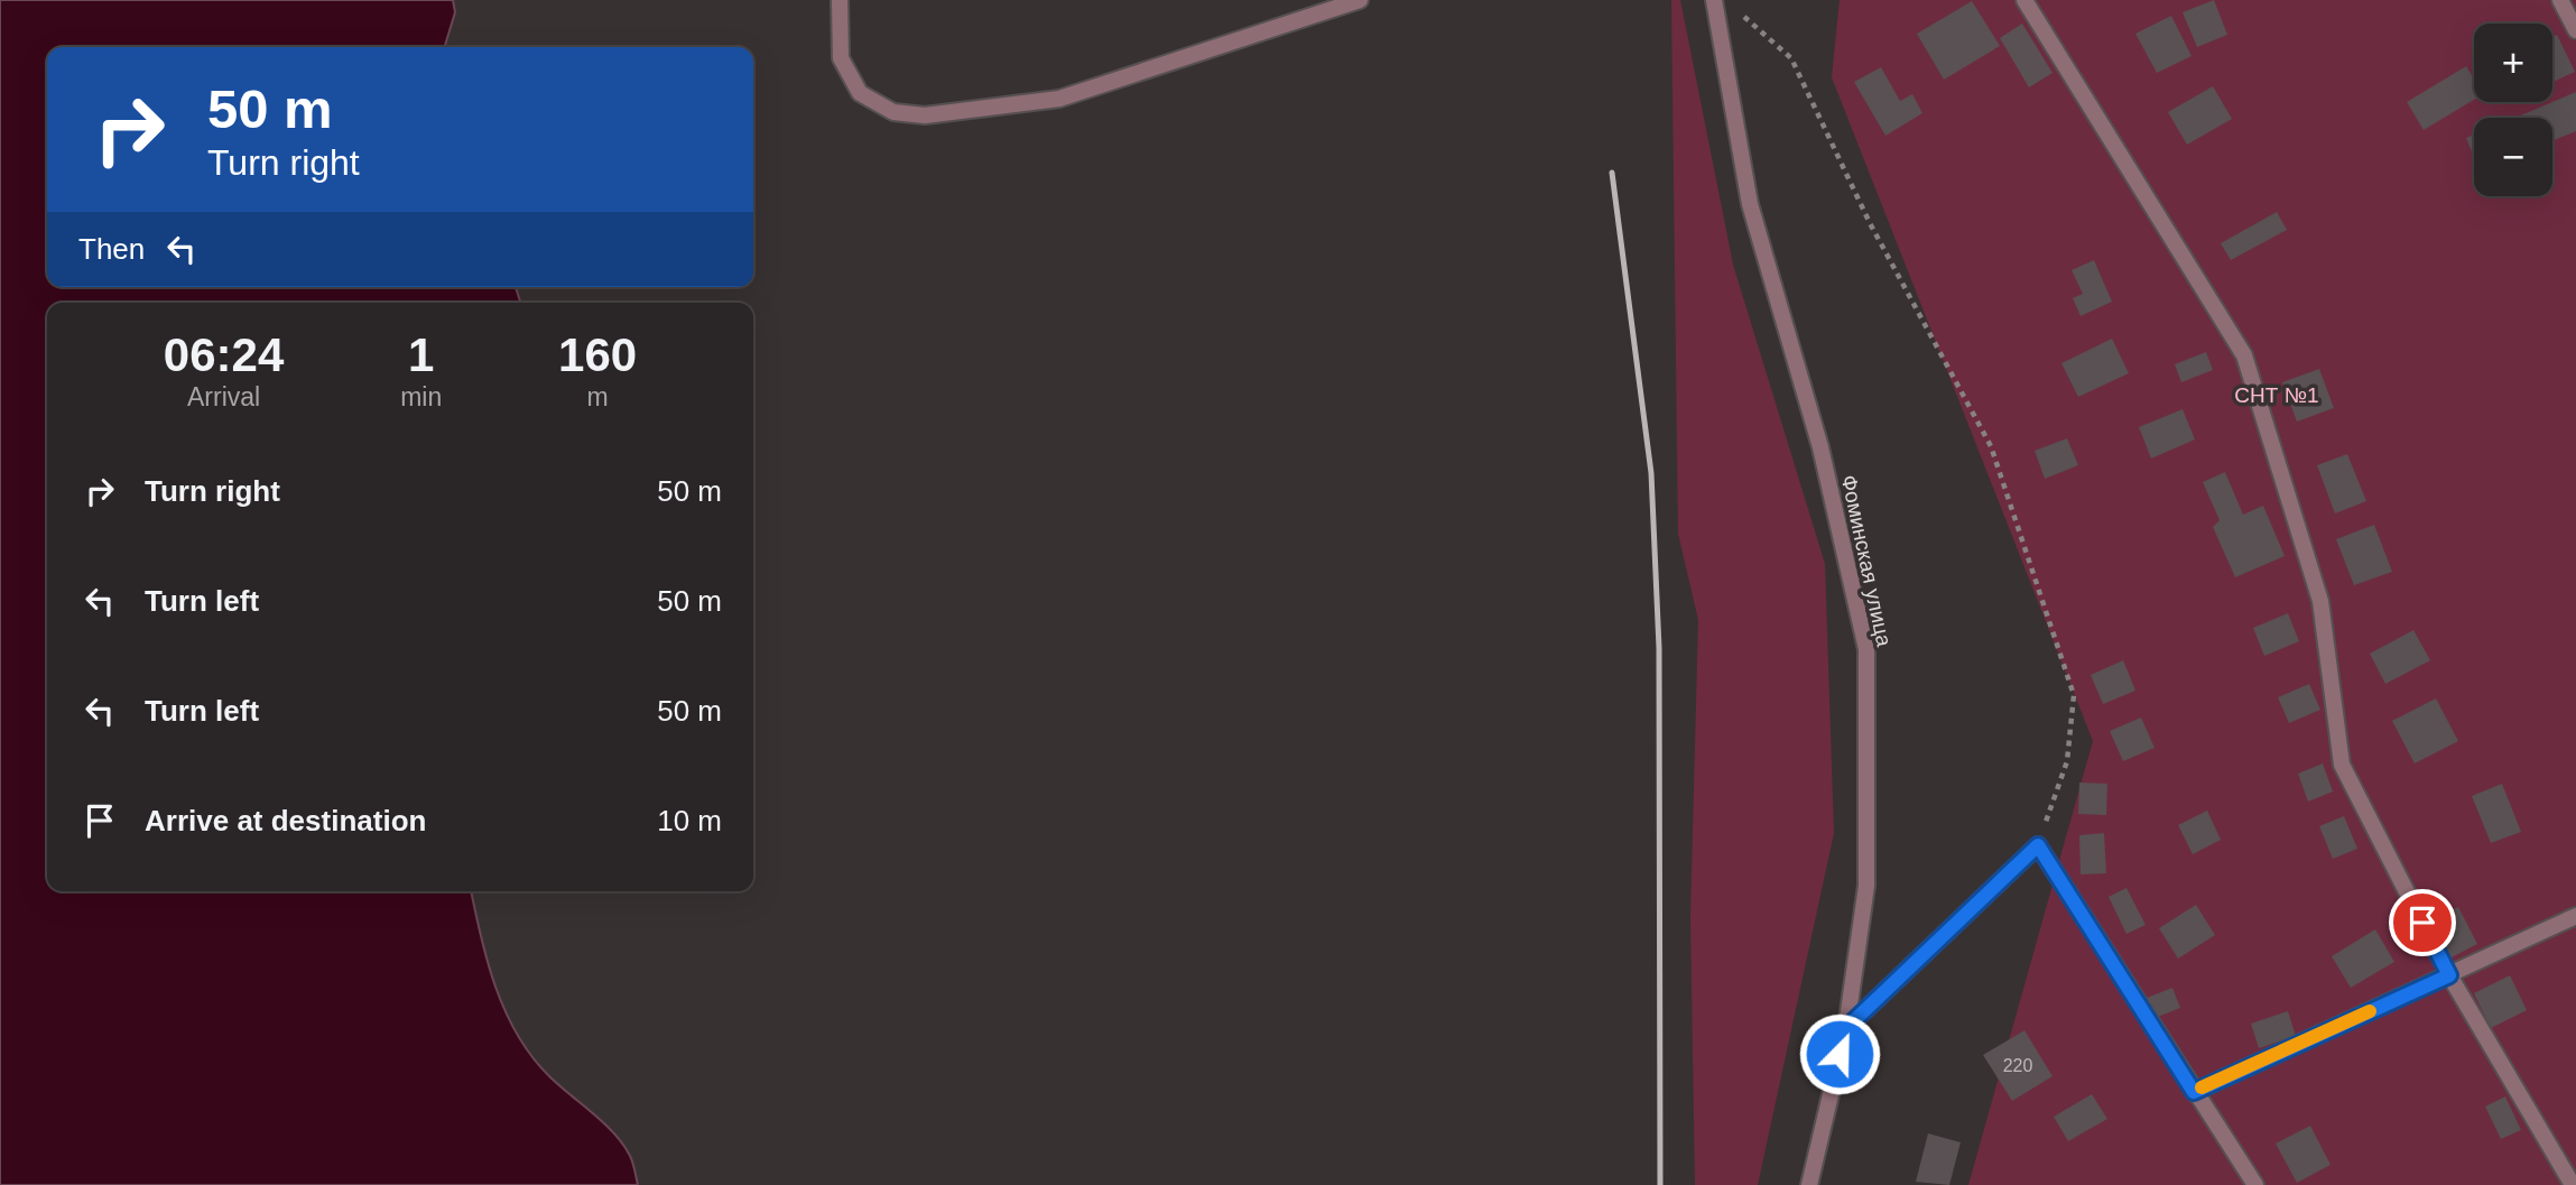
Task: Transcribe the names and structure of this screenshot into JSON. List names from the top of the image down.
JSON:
{
  "streets": {
    "street": ["Фоминская улица"]
  },
  "parks": ["СНТ №1"],
  "house_numbers": ["220"],
  "page": {
    "map_buttons": ["+", "−"],
    "turn": ["50 m", "Turn right"],
    "then": "Then",
    "eta": [
      "06:24",
      "Arrival",
      "1",
      "min",
      "160",
      "m"
    ],
    "list": [
      {
        "name": "Turn right",
        "value": "50 m"
      },
      {
        "name": "Turn left",
        "value": "50 m"
      },
      {
        "name": "Turn left",
        "value": "50 m"
      },
      {
        "name": "Arrive at destination",
        "value": "10 m"
      }
    ]
  }
}
